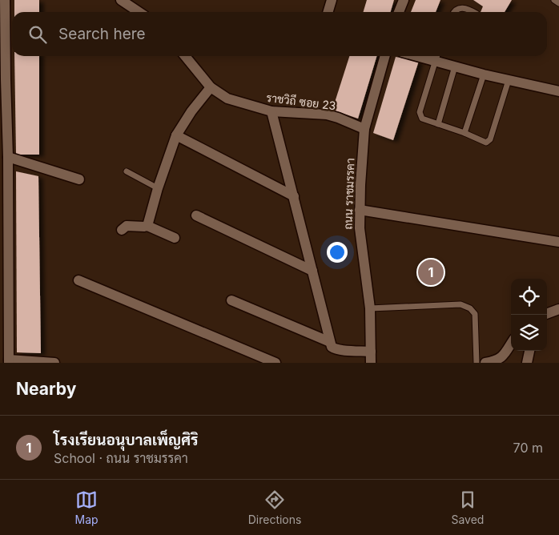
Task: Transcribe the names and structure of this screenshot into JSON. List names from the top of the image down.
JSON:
{
  "streets": {
    "street": ["ราชวิถี ซอย 23", "ถนน ราชมรรคา"]
  },
  "crossings": [
    ["ราชวิถี ซอย 23", "ถนน ราชมรรคา"]
  ],
  "page": {
    "search": "Search here",
    "pins": "1",
    "heading": "Nearby",
    "list": [
      {
        "mark": "1",
        "name": "โรงเรียนอนุบาลเพ็ญศิริ",
        "note": "School · ถนน ราชมรรคา",
        "value": "70 m"
      }
    ],
    "nav": ["Map", "Directions", "Saved"]
  }
}
